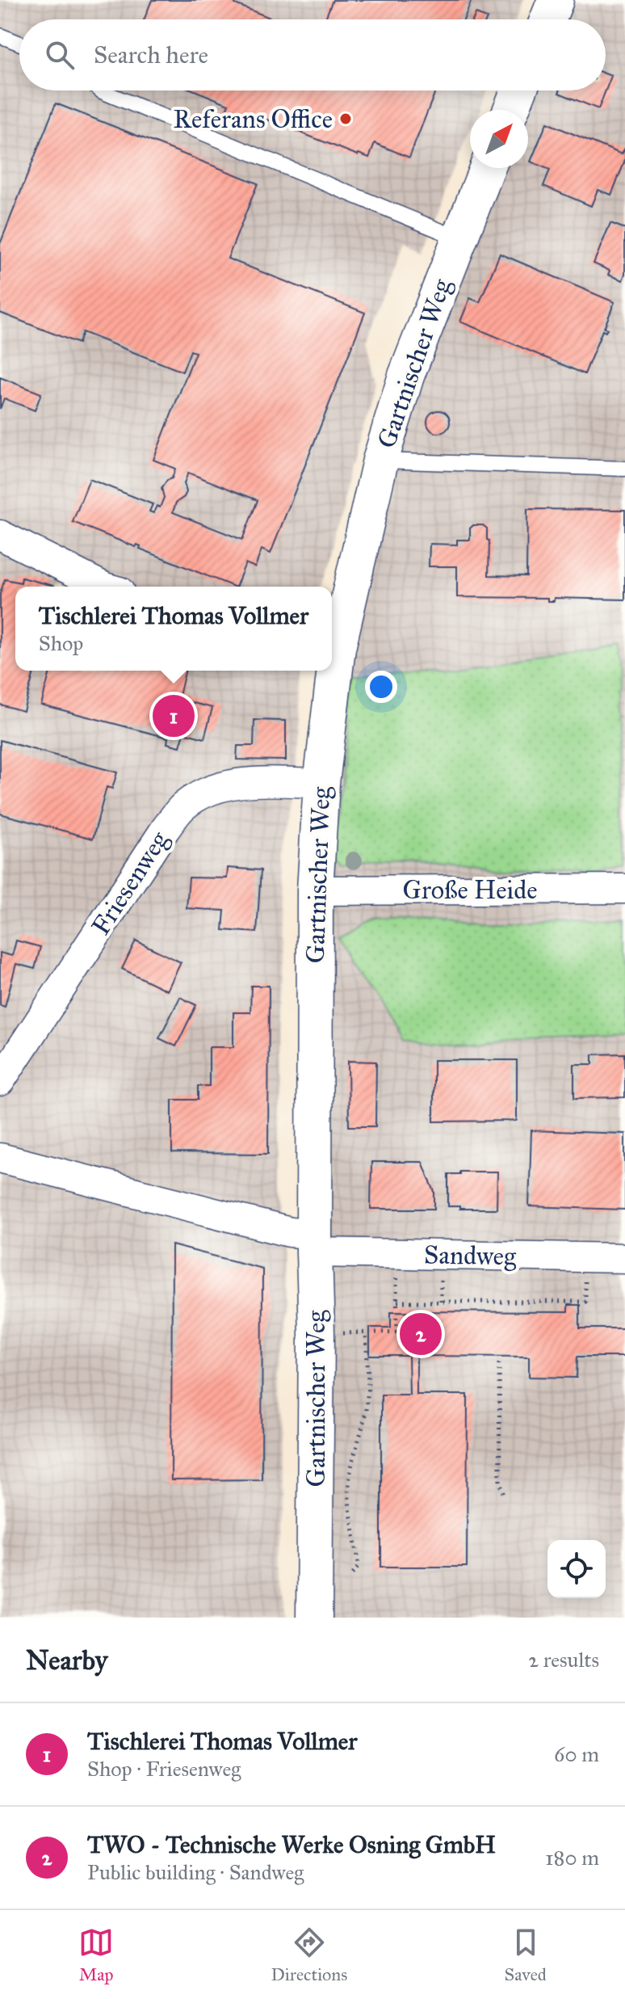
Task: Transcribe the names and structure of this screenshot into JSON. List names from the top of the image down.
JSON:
{
  "streets": {
    "street": [
      "Gartnischer Weg",
      "Friesenweg",
      "Große Heide",
      "Sandweg"
    ]
  },
  "crossings": [
    ["Gartnischer Weg", "Friesenweg"],
    ["Gartnischer Weg", "Große Heide"],
    ["Gartnischer Weg", "Sandweg"]
  ],
  "places": ["Referans Office"],
  "north": "top right",
  "page": {
    "search": "Search here",
    "popup": ["Tischlerei Thomas Vollmer", "Shop"],
    "pins": ["1", "2"],
    "heading": ["Nearby", "2 results"],
    "list": [
      {
        "mark": "1",
        "name": "Tischlerei Thomas Vollmer",
        "note": "Shop · Friesenweg",
        "value": "60 m"
      },
      {
        "mark": "2",
        "name": "TWO - Technische Werke Osning GmbH",
        "note": "Public building · Sandweg",
        "value": "180 m"
      }
    ],
    "nav": ["Map", "Directions", "Saved"]
  }
}
